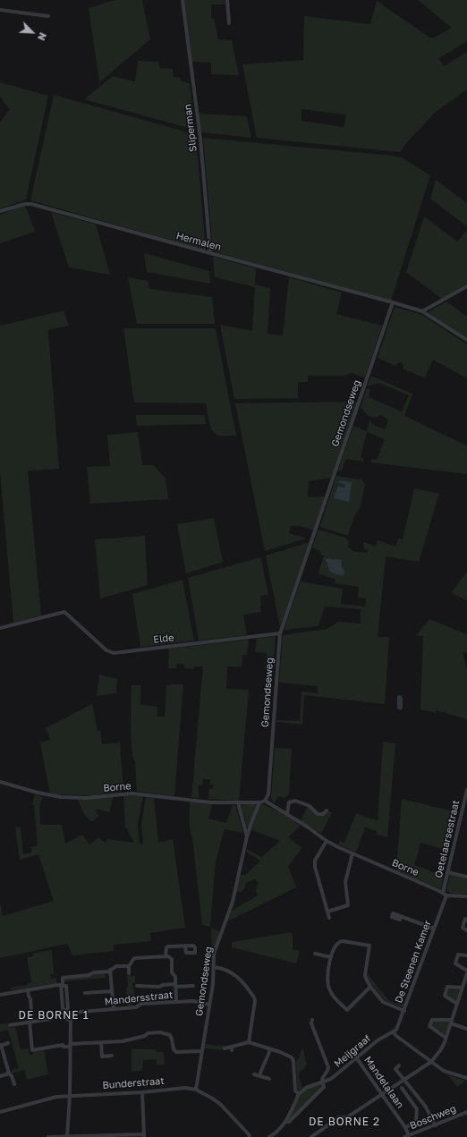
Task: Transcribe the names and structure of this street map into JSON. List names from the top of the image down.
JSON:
{
  "streets": {
    "street": [
      "Sliperman",
      "Hermalen",
      "Gemondseweg",
      "Elde",
      "Borne",
      "Oetelaarsestraat",
      "De Steenen Kamer",
      "Mandersstraat",
      "Meijgraaf",
      "Mandelalaan",
      "Bunderstraat",
      "Boschweg"
    ]
  },
  "crossings": [
    ["Sliperman", "Hermalen"],
    ["Hermalen", "Gemondseweg"],
    ["Gemondseweg", "Elde"],
    ["Gemondseweg", "Borne"],
    ["Gemondseweg", "Mandersstraat"],
    ["Gemondseweg", "Bunderstraat"],
    ["Borne", "Oetelaarsestraat"],
    ["Borne", "De Steenen Kamer"],
    ["Oetelaarsestraat", "De Steenen Kamer"],
    ["De Steenen Kamer", "Meijgraaf"],
    ["Meijgraaf", "Mandelalaan"],
    ["Mandelalaan", "Boschweg"]
  ],
  "districts": ["DE BORNE 1", "DE BORNE 2"],
  "north": "bottom right"
}
